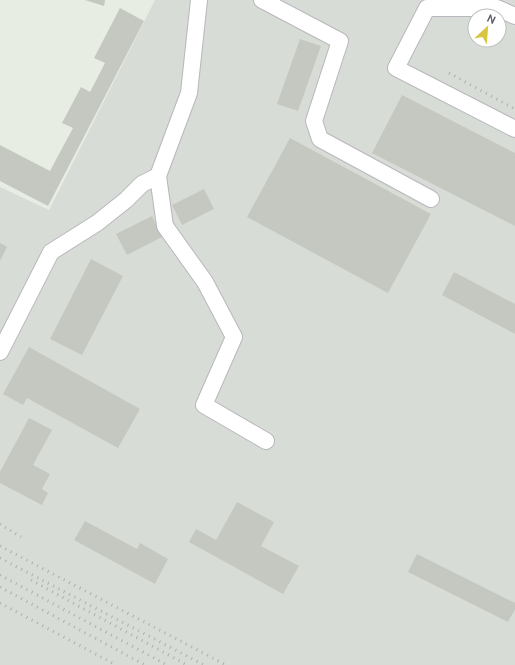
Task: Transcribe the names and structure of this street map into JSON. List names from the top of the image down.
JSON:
{
  "north": "top right"
}
